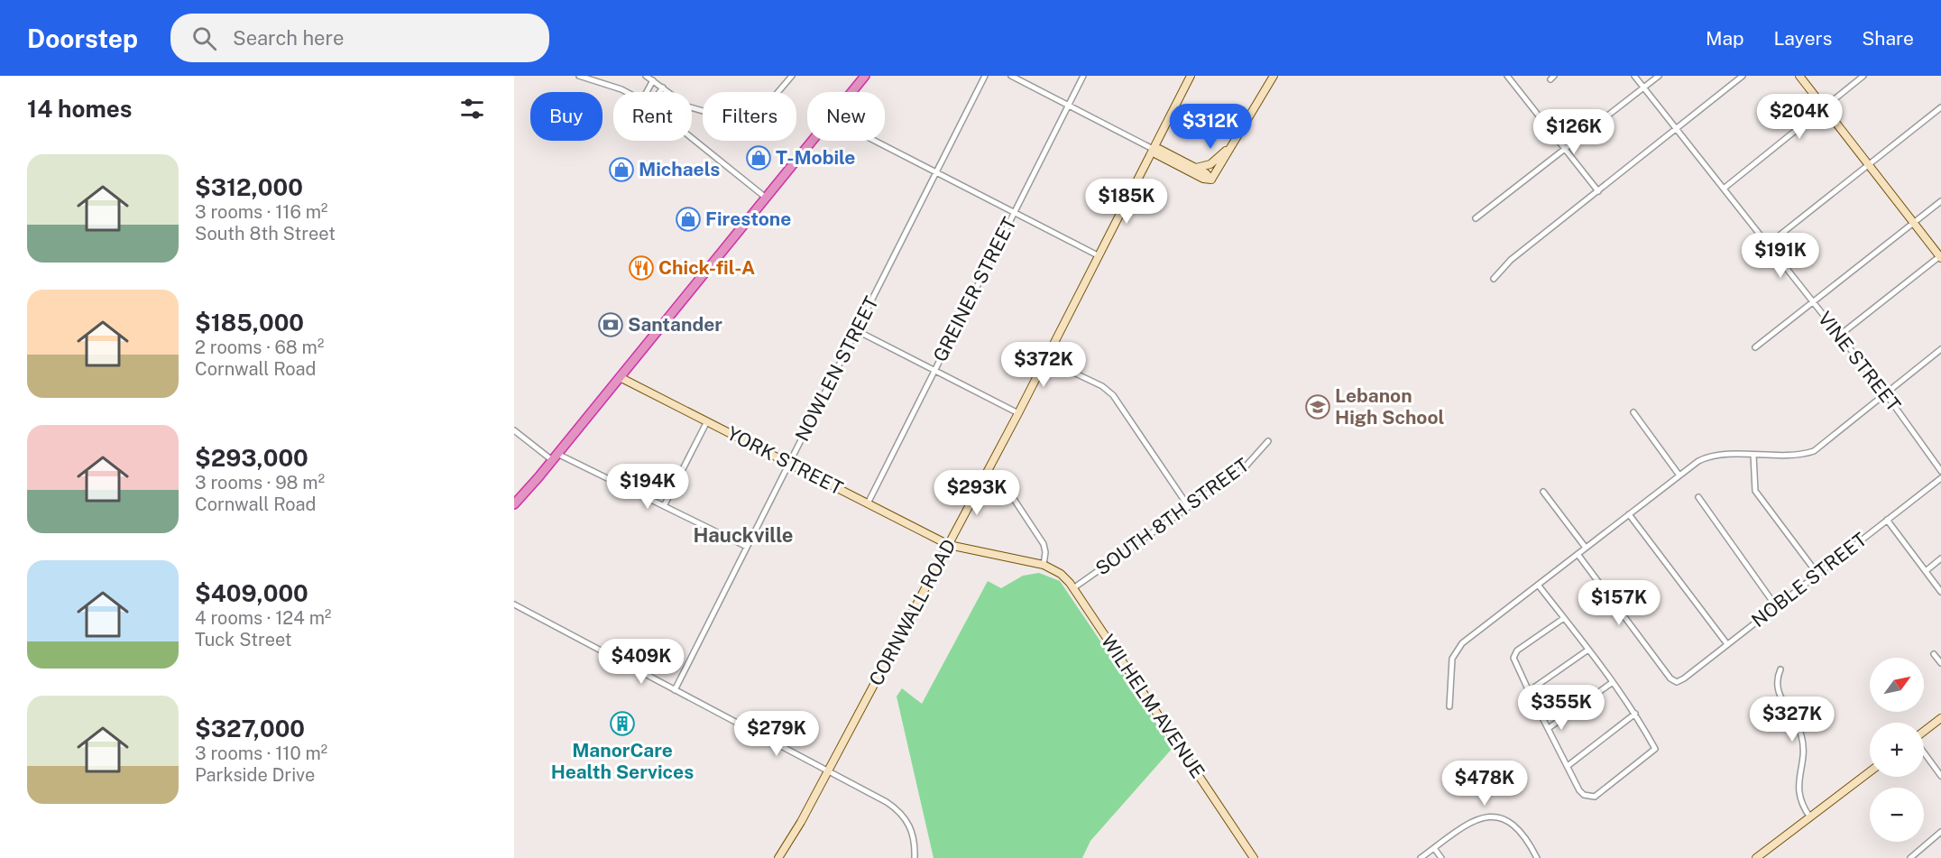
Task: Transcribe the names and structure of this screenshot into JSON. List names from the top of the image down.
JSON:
{
  "streets": {
    "street": [
      "GREINER STREET",
      "VINE STREET",
      "NOWLEN STREET",
      "YORK STREET",
      "SOUTH 8TH STREET",
      "NOBLE STREET",
      "CORNWALL ROAD",
      "WILHELM AVENUE"
    ]
  },
  "crossings": [
    ["GREINER STREET", "YORK STREET"],
    ["NOWLEN STREET", "YORK STREET"],
    ["YORK STREET", "CORNWALL ROAD"],
    ["YORK STREET", "WILHELM AVENUE"],
    ["SOUTH 8TH STREET", "WILHELM AVENUE"],
    ["CORNWALL ROAD", "WILHELM AVENUE"]
  ],
  "districts": ["Hauckville"],
  "places": {
    "shop": ["T-Mobile", "Michaels", "Firestone"],
    "restaurant": ["Chick-fil-A"],
    "bank": ["Santander"],
    "school or university": ["Lebanon High School"],
    "building": ["ManorCare Health Services"]
  },
  "north": "top right",
  "page": {
    "header": "Doorstep",
    "search": "Search here",
    "nav": ["Map", "Layers", "Share"],
    "heading": "14 homes",
    "chip": [
      "Buy",
      "Rent",
      "Filters",
      "New"
    ],
    "price": [
      "$204K",
      "$312K",
      "$126K",
      "$185K",
      "$191K",
      "$372K",
      "$194K",
      "$293K",
      "$157K",
      "$409K",
      "$355K",
      "$327K",
      "$279K",
      "$478K"
    ],
    "list": [
      {
        "name": "$312,000",
        "note": "3 rooms · 116 m² · South 8th Street"
      },
      {
        "name": "$185,000",
        "note": "2 rooms · 68 m² · Cornwall Road"
      },
      {
        "name": "$293,000",
        "note": "3 rooms · 98 m² · Cornwall Road"
      },
      {
        "name": "$409,000",
        "note": "4 rooms · 124 m² · Tuck Street"
      },
      {
        "name": "$327,000",
        "note": "3 rooms · 110 m² · Parkside Drive"
      }
    ],
    "map_buttons": ["+", "−"]
  }
}
